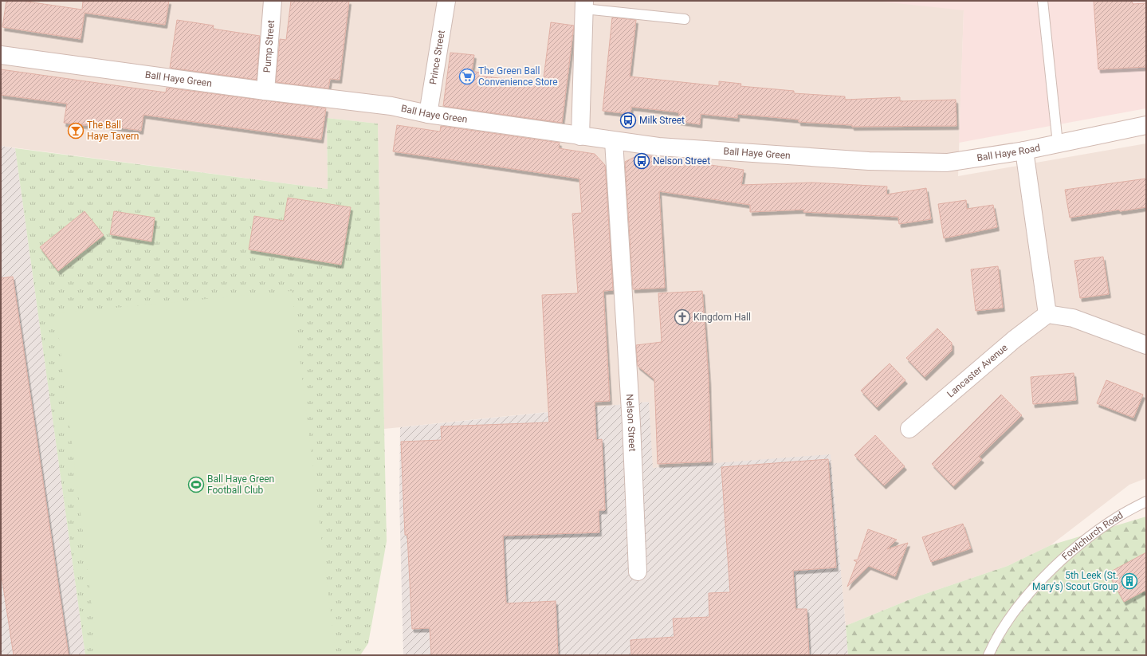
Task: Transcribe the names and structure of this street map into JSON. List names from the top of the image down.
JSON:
{
  "streets": {
    "street": [
      "Pump Street",
      "Prince Street",
      "Ball Haye Green",
      "Ball Haye Road",
      "Lancaster Avenue",
      "Nelson Street"
    ],
    "lane": ["Fowlchurch Road"]
  },
  "crossings": [
    ["Pump Street", "Ball Haye Green"],
    ["Prince Street", "Ball Haye Green"],
    ["Ball Haye Green", "Ball Haye Road"],
    ["Ball Haye Green", "Nelson Street"]
  ],
  "places": {
    "supermarket": ["The Green Ball Convenience Store"],
    "bus stop": ["Milk Street", "Nelson Street"],
    "bar": ["The Ball Haye Tavern"],
    "church": ["Kingdom Hall"],
    "sports": ["Ball Haye Green Football Club"],
    "building": ["5th Leek (St. Mary's) Scout Group"]
  }
}
